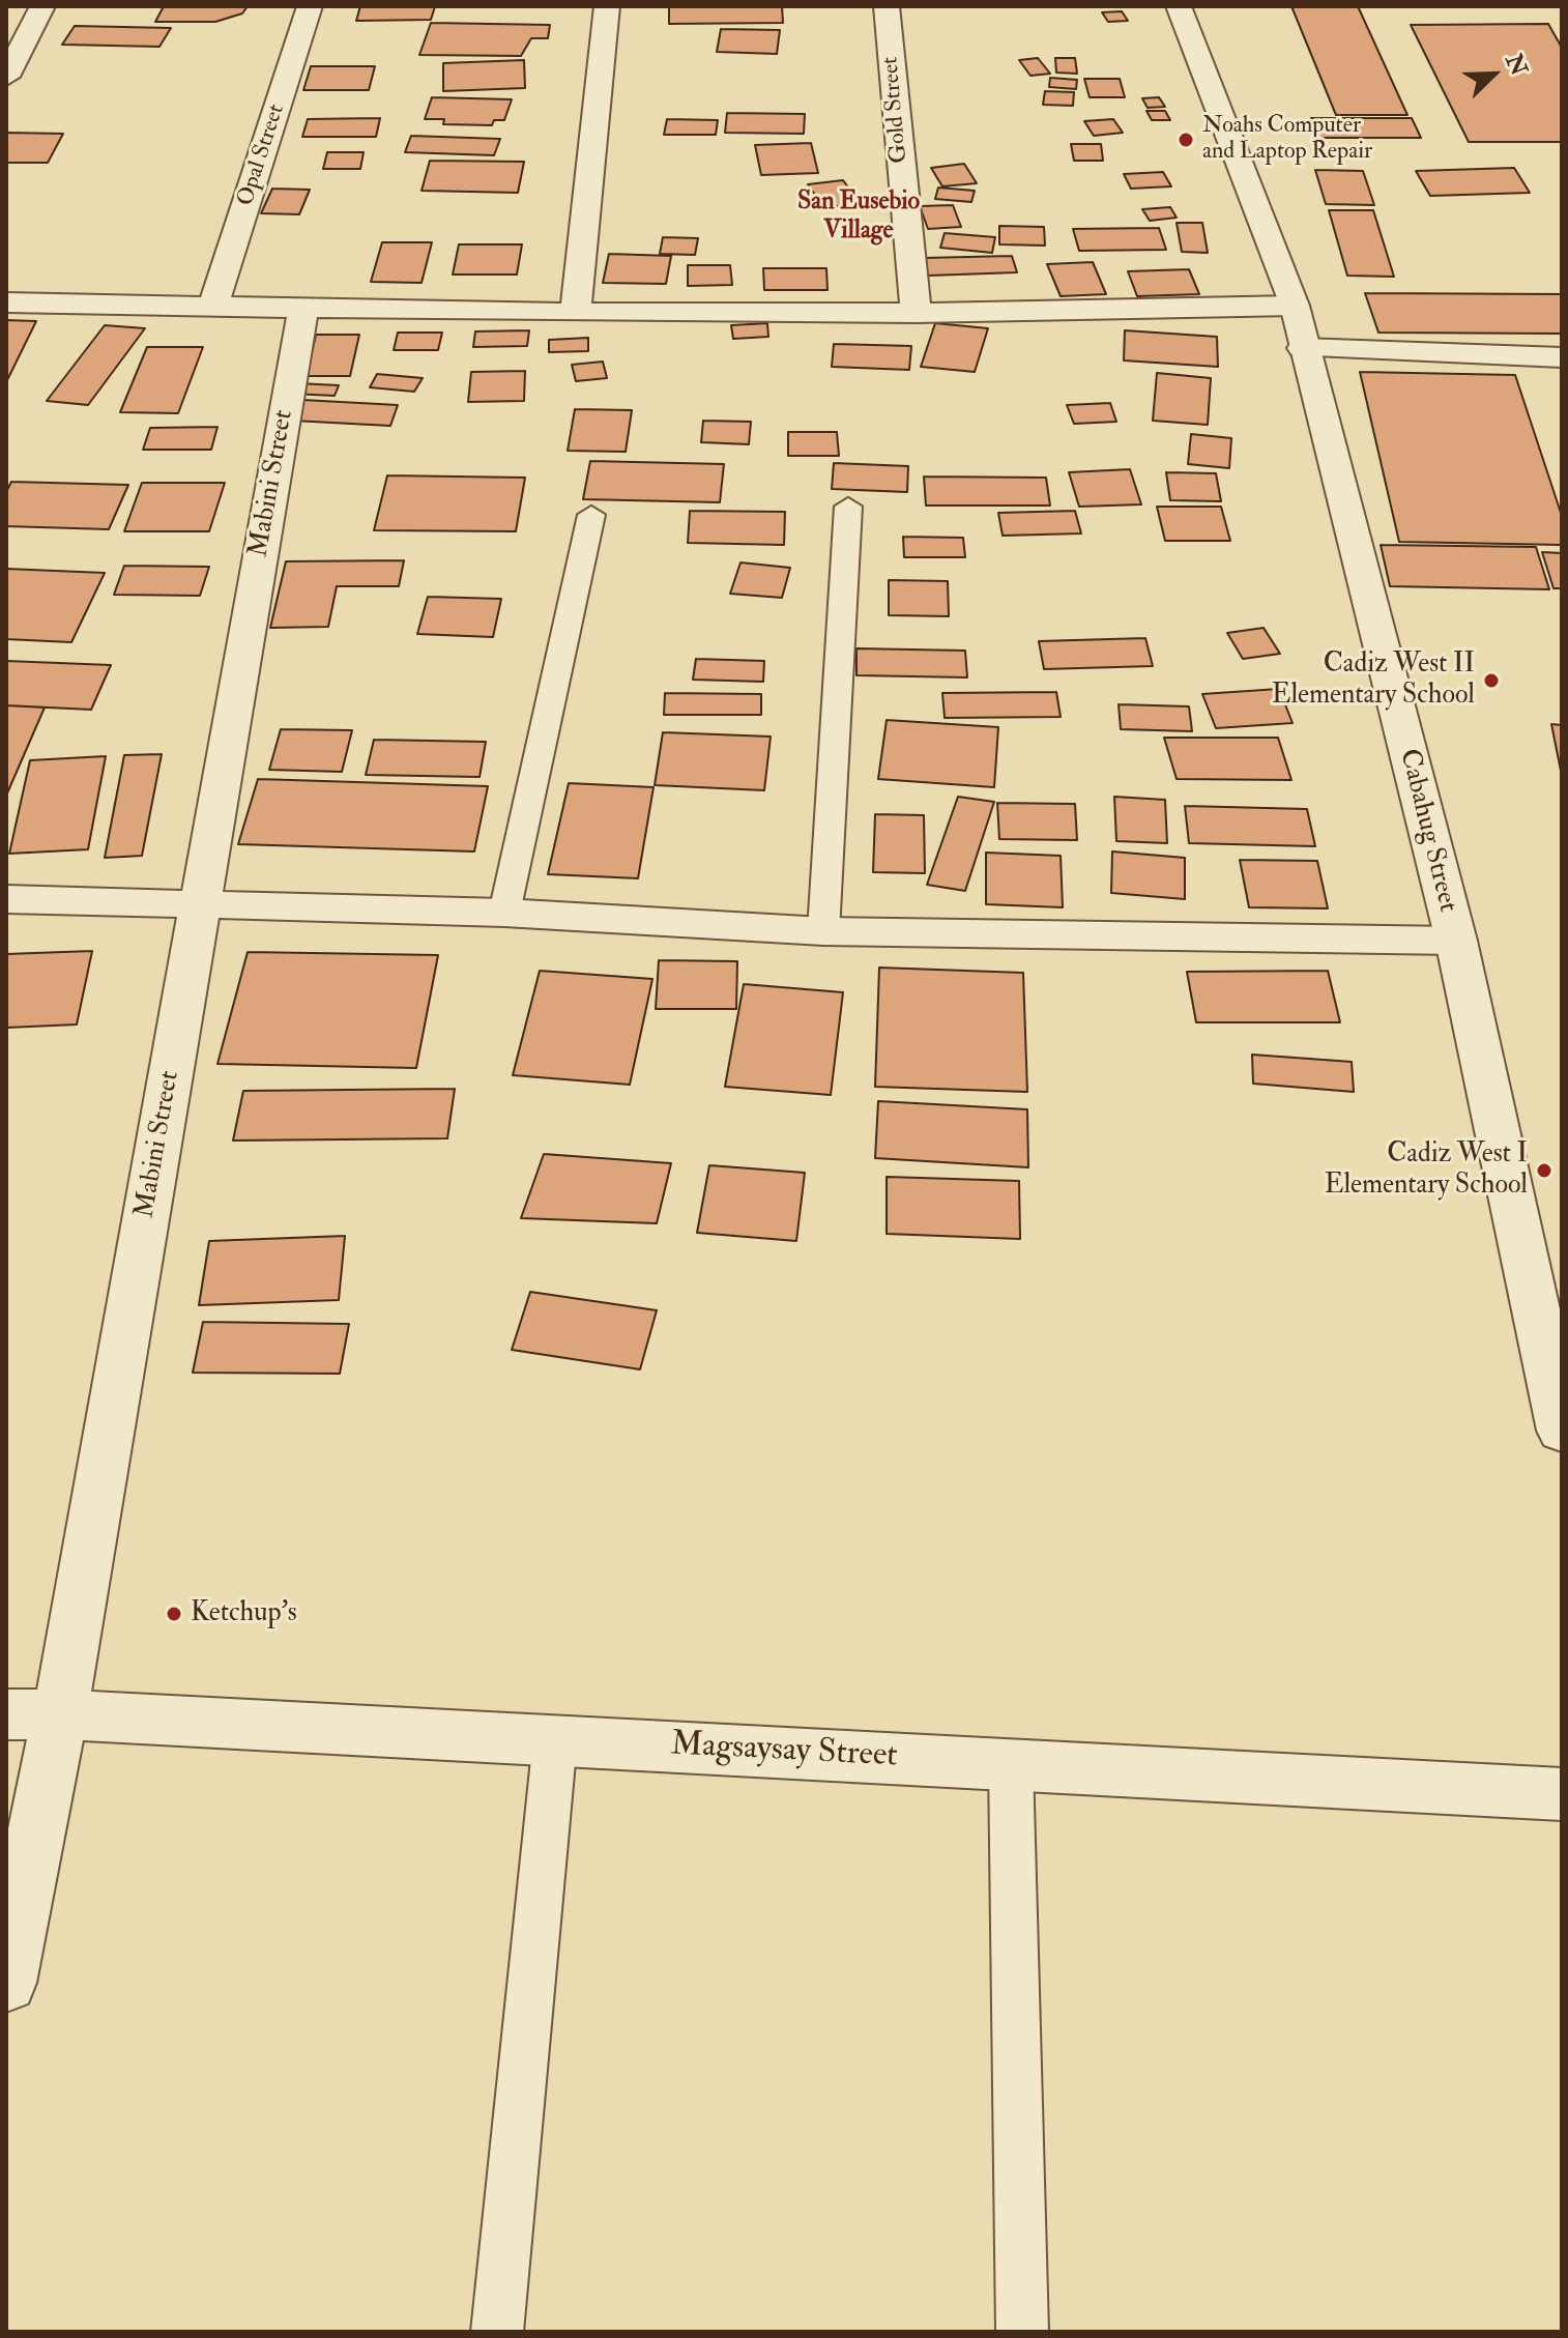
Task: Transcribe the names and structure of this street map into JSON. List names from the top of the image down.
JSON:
{
  "streets": {
    "street": [
      "Gold Street",
      "Opal Street",
      "Mabini Street",
      "Cabahug Street",
      "Magsaysay Street"
    ]
  },
  "crossings": [
    ["Mabini Street", "Magsaysay Street"]
  ],
  "districts": ["San Eusebio Village"],
  "places": [
    "Noahs Computer and Laptop Repair",
    "Cadiz West II Elementary School",
    "Cadiz West I Elementary School",
    "Ketchup's"
  ],
  "north": "top right"
}
